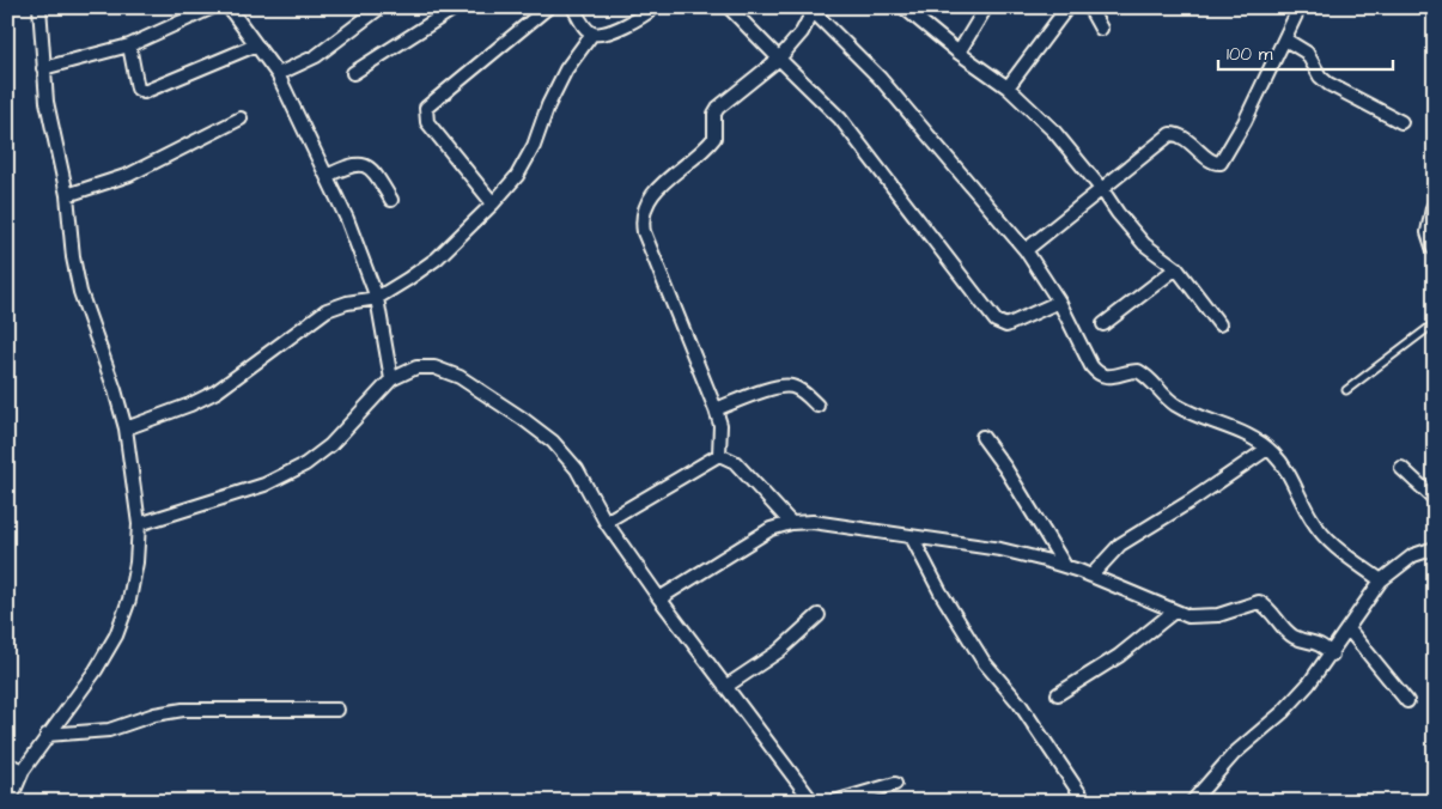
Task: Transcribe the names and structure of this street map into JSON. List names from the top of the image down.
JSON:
{
  "scale_bar": "100 m"
}
